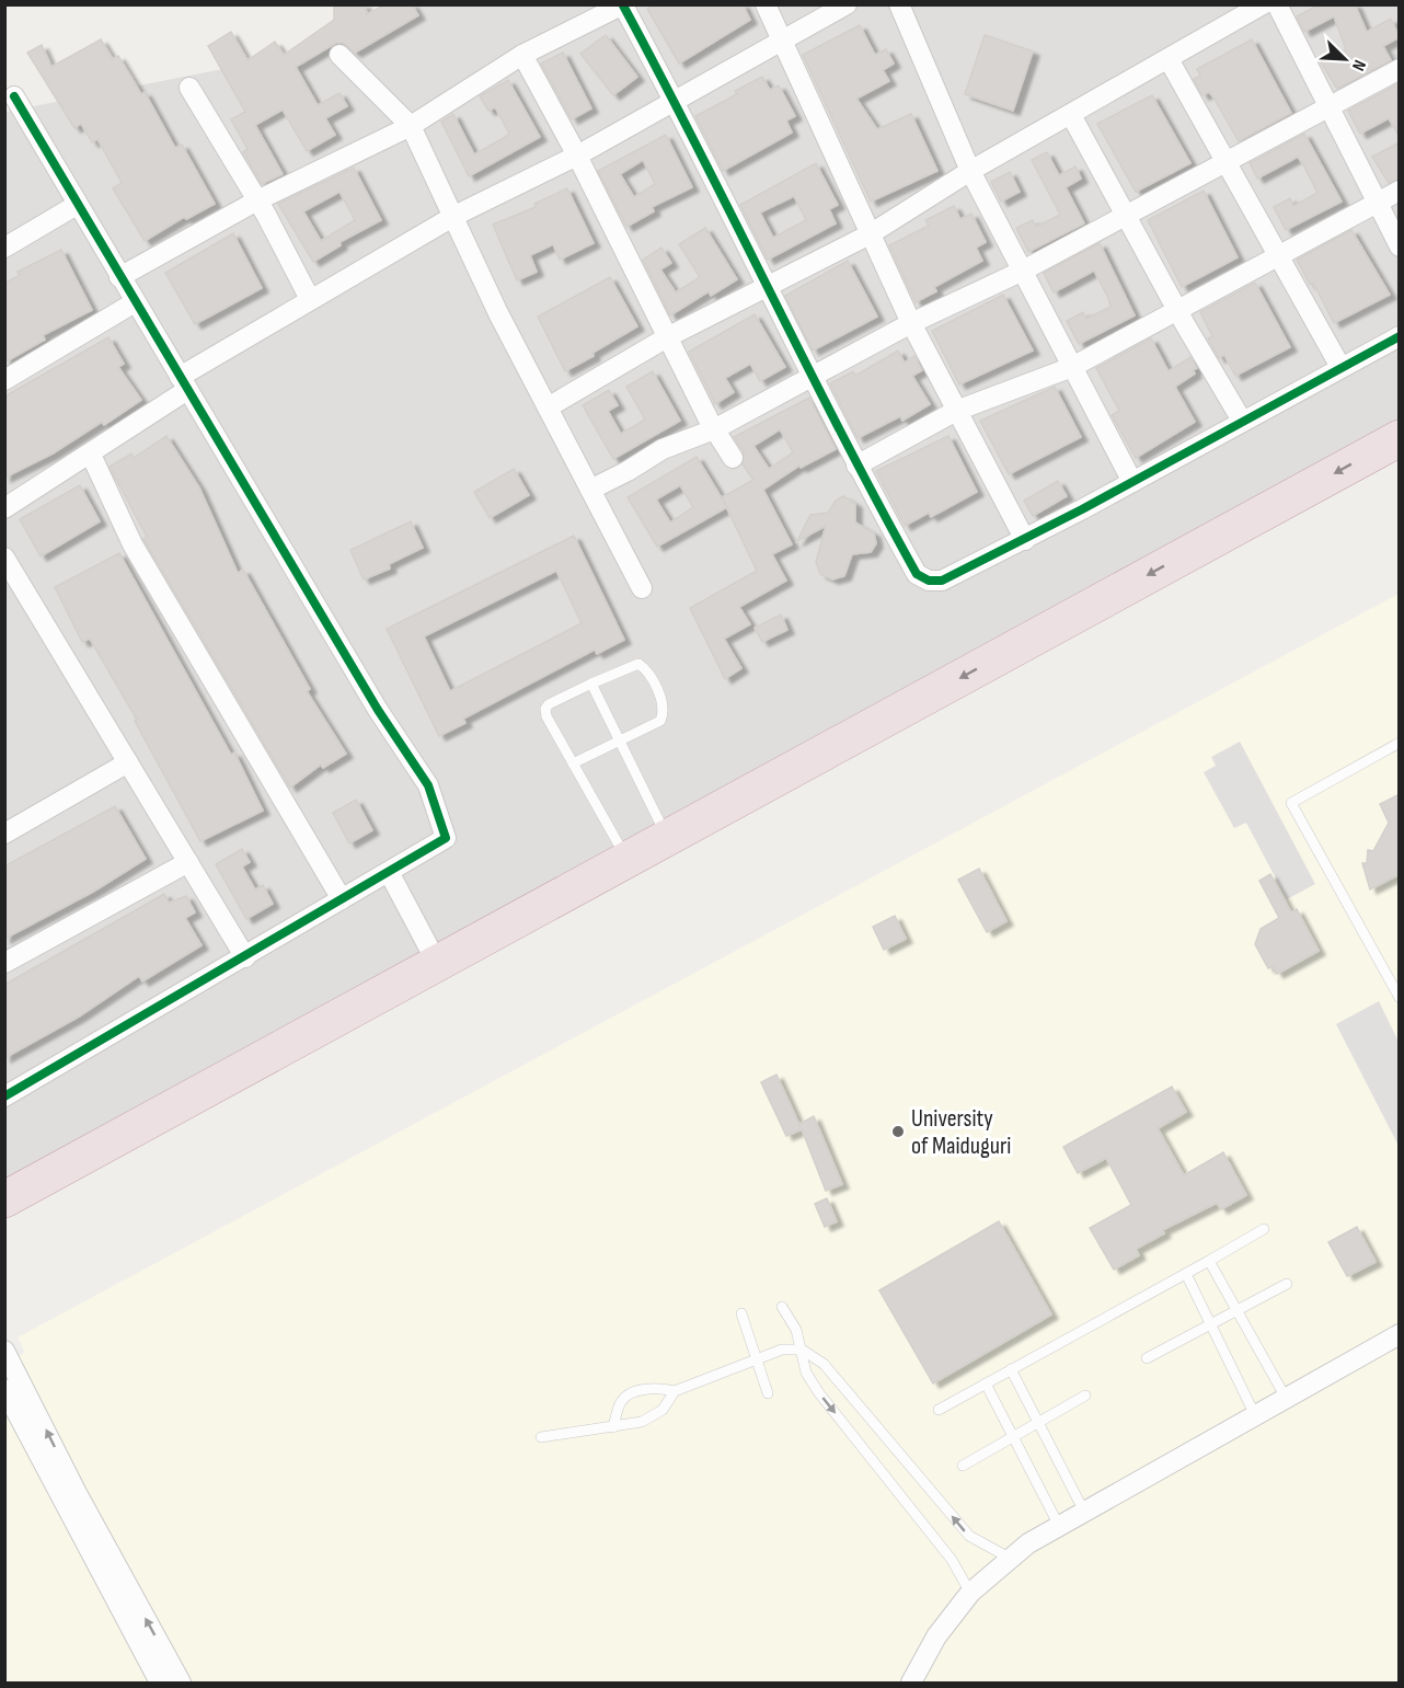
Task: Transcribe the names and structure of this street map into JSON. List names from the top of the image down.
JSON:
{
  "places": ["University of Maiduguri"],
  "north": "bottom right"
}
